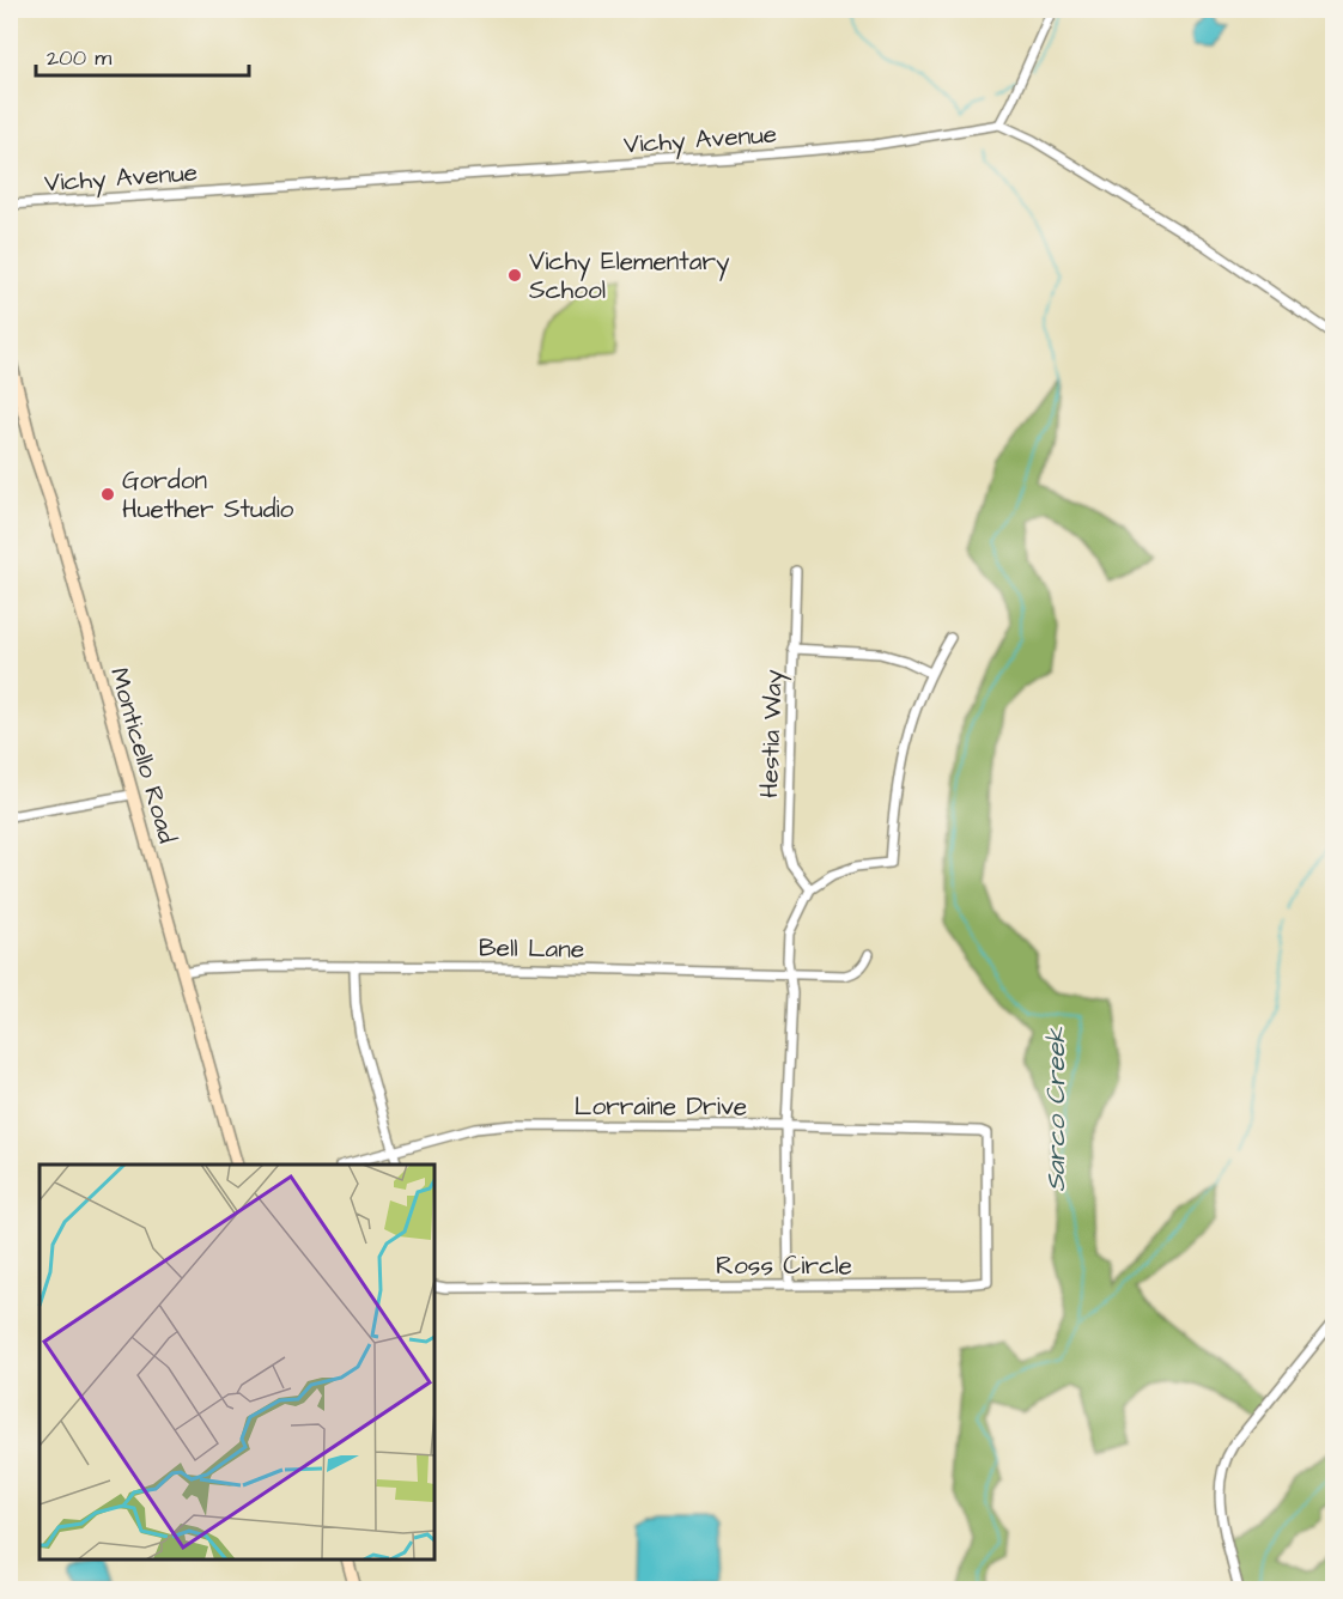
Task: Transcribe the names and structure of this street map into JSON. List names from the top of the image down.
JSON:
{
  "streets": {
    "main road": ["Monticello Road"],
    "street": [
      "Vichy Avenue",
      "Hestia Way",
      "Bell Lane",
      "Lorraine Drive",
      "Ross Circle"
    ]
  },
  "crossings": [
    ["Monticello Road", "Bell Lane"],
    ["Lorraine Drive", "Ross Circle"]
  ],
  "water": ["Sarco Creek"],
  "places": ["Vichy Elementary School", "Gordon Huether Studio"],
  "scale_bar": "200 m"
}
